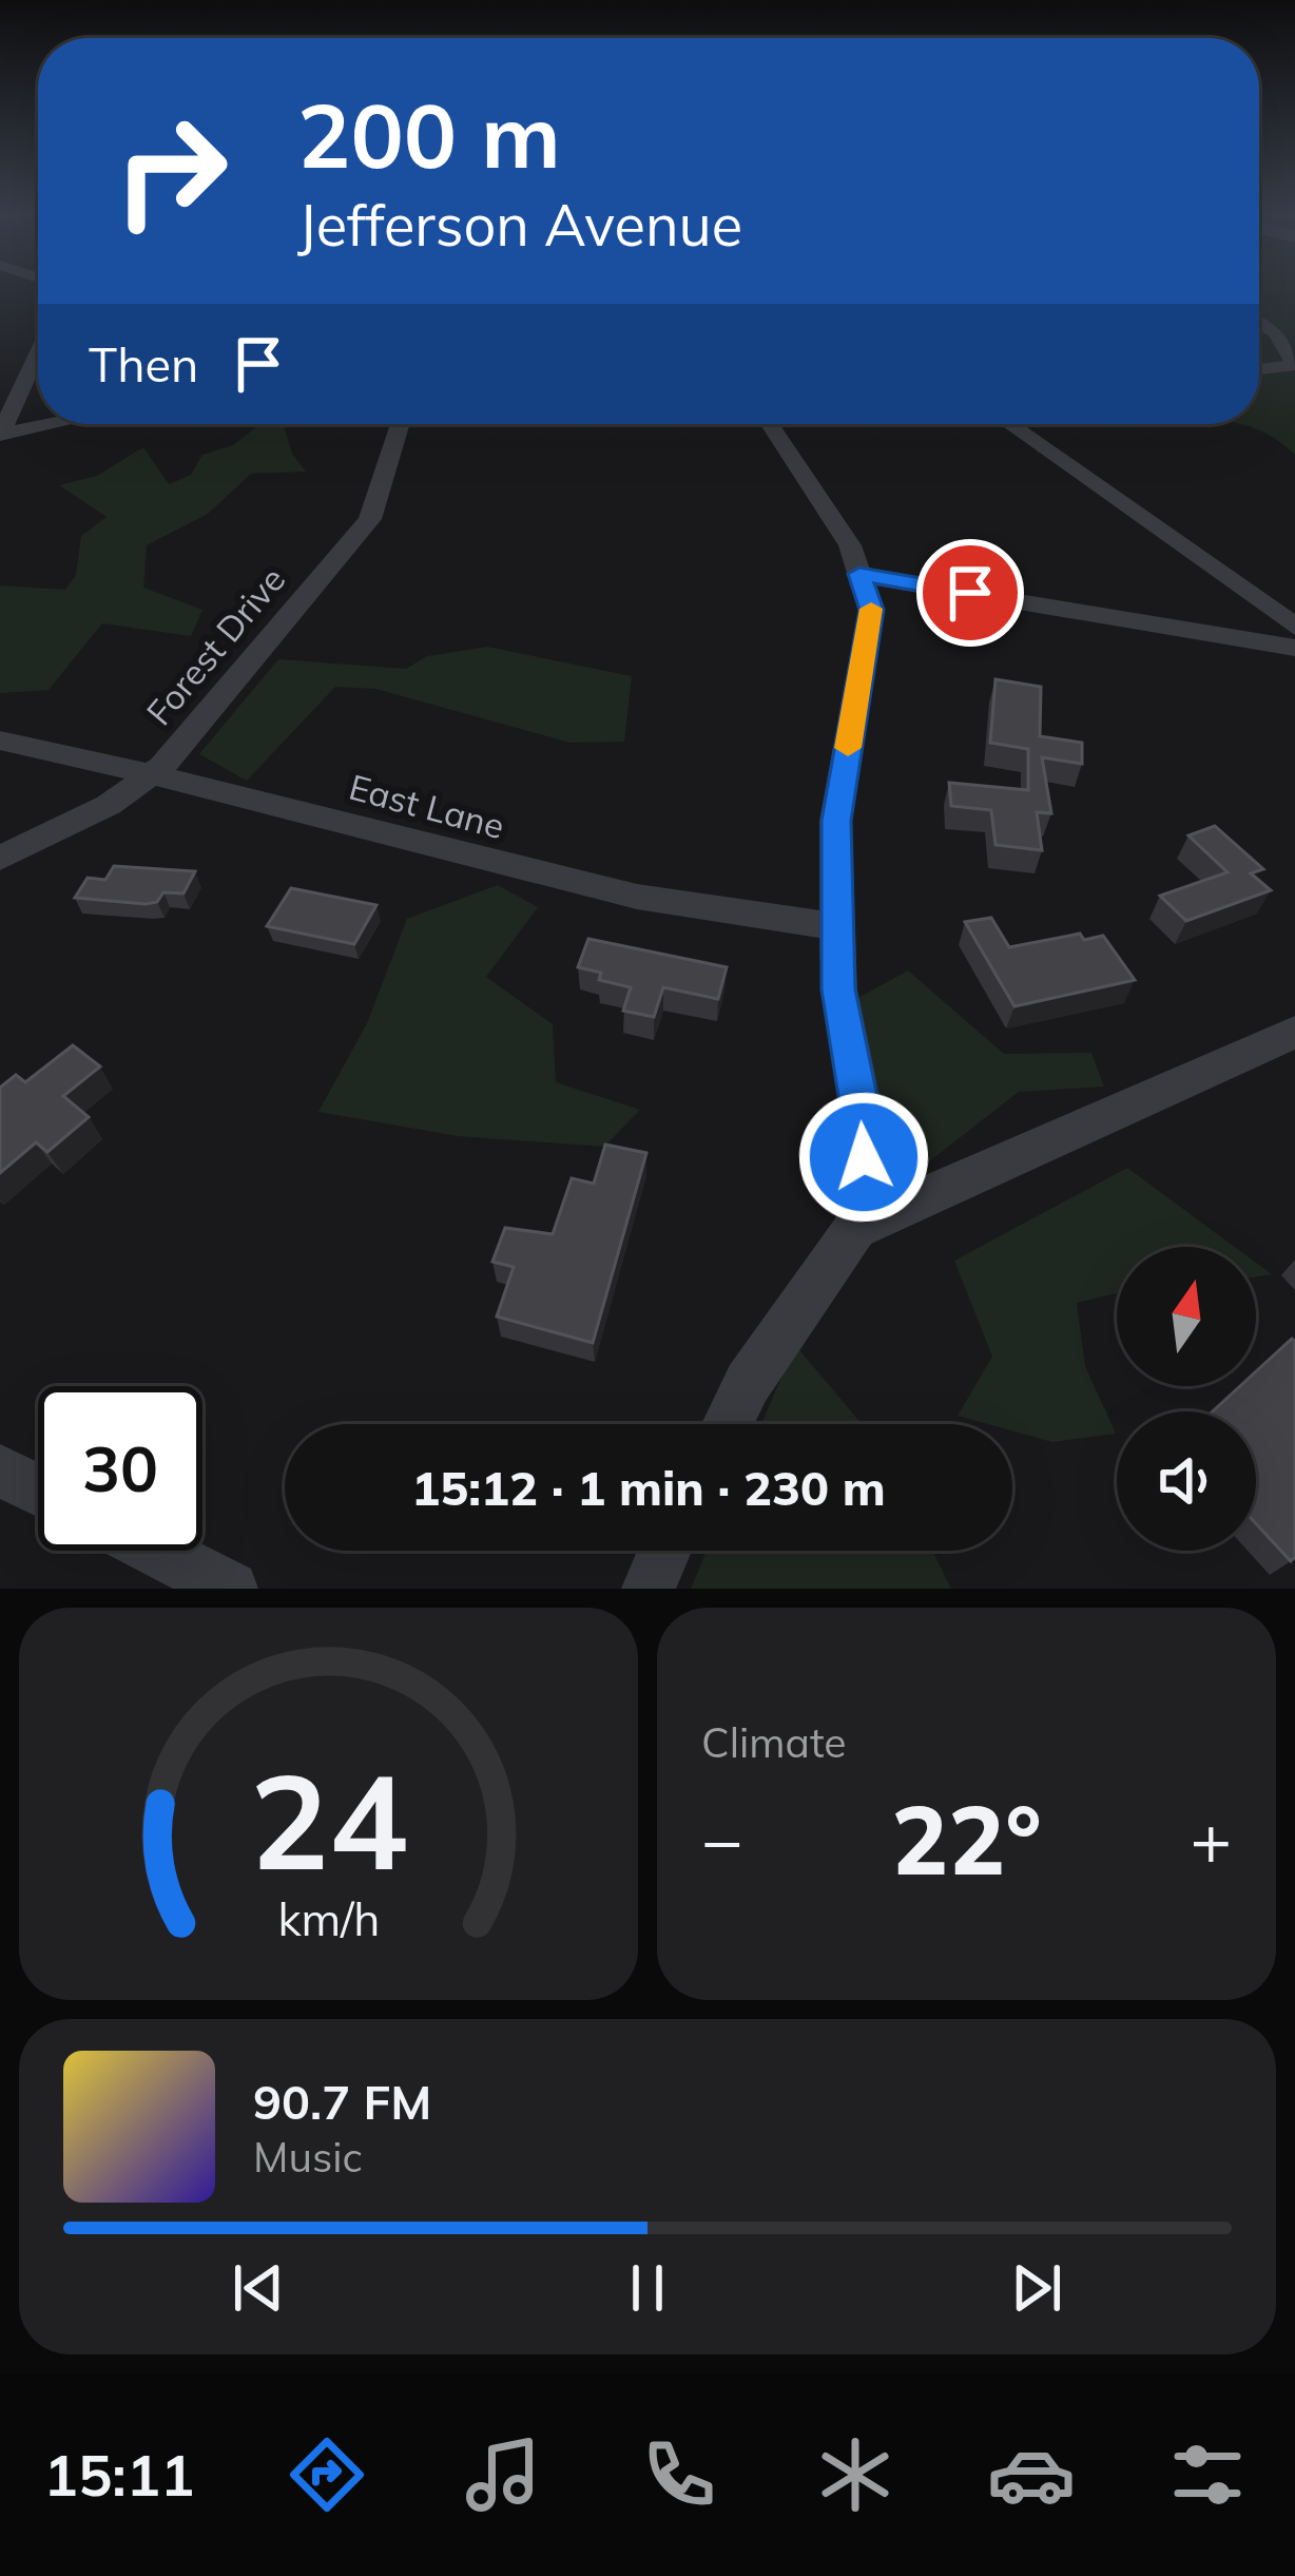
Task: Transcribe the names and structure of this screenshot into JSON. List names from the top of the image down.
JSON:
{
  "streets": {
    "street": ["Forest Drive", "East Lane"]
  },
  "crossings": [
    ["Forest Drive", "East Lane"]
  ],
  "north": "top",
  "page": {
    "turn": ["200 m", "Jefferson Avenue"],
    "then": "Then",
    "limit": "30",
    "trip": "15:12 · 1 min · 230 m",
    "tile": "Climate",
    "heat": ["−", "22°", "+"],
    "song": ["90.7 FM", "Music"],
    "tabs": "15:11",
    "gauge": ["24", "km/h"]
  }
}
